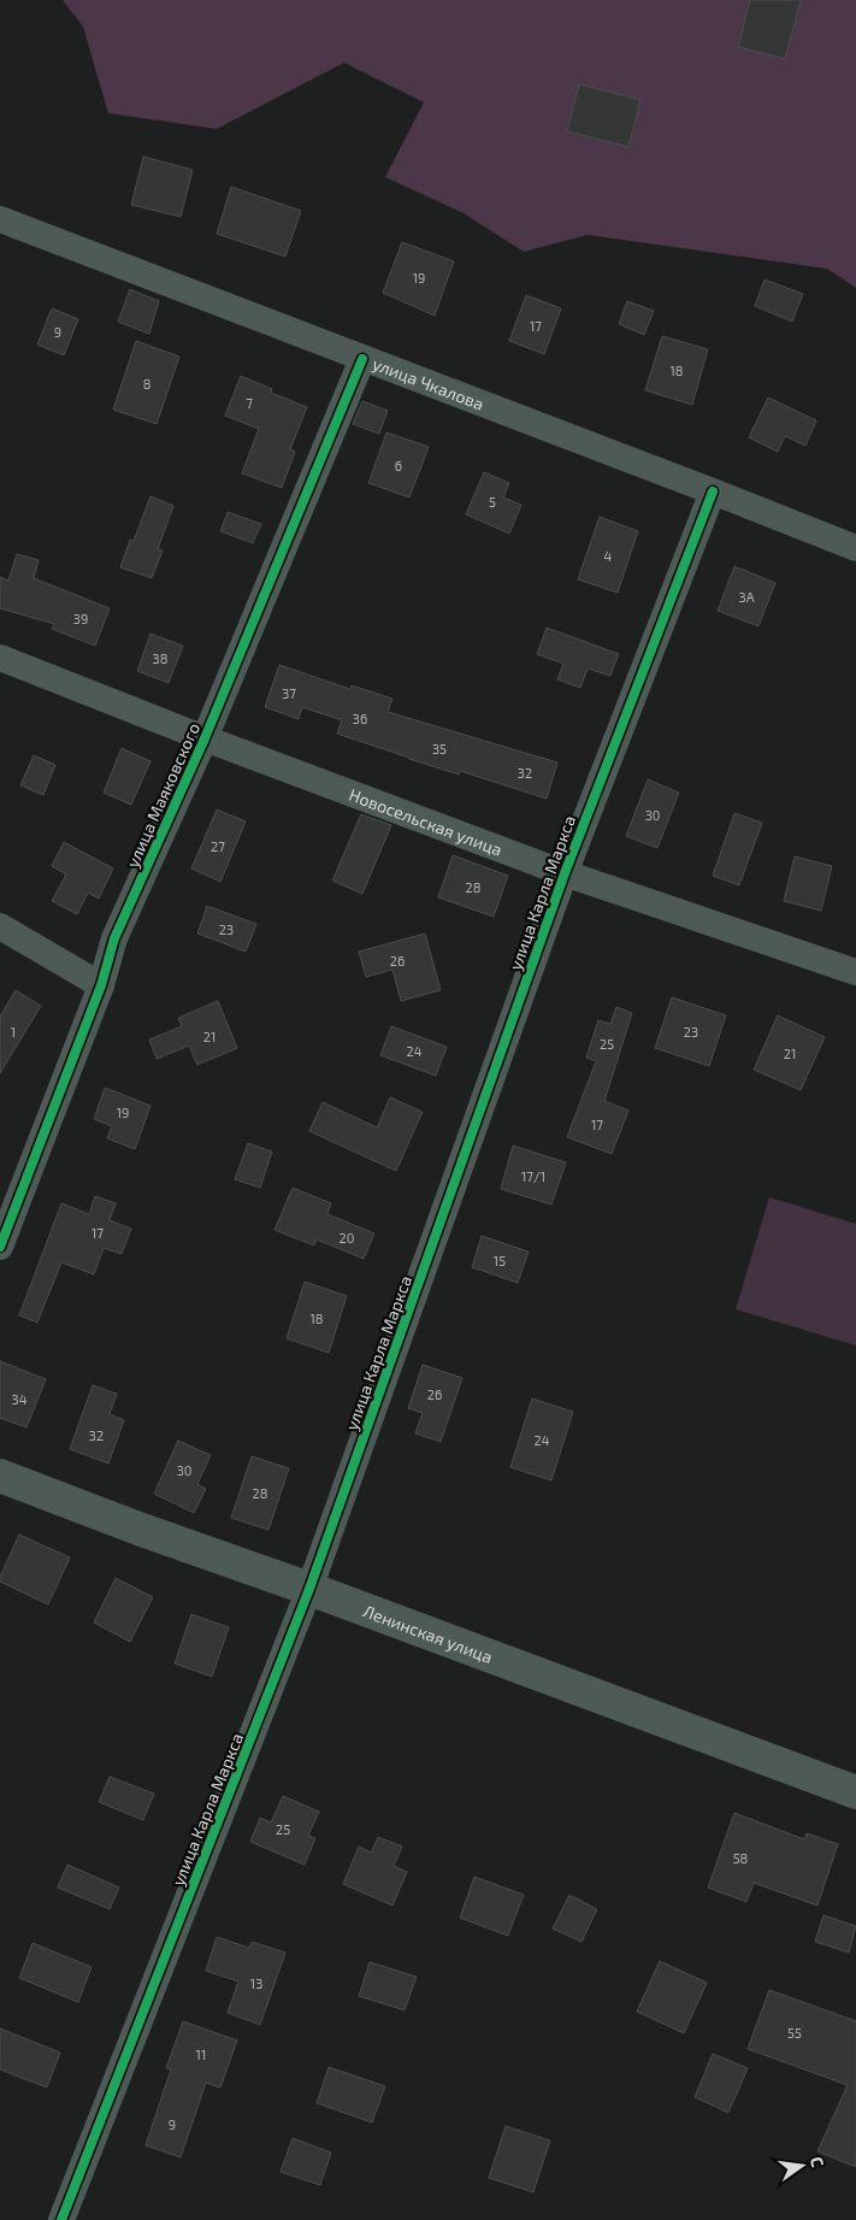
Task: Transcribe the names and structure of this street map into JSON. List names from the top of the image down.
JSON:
{
  "streets": {
    "street": [
      "улица Чкалова",
      "улица Маяковского",
      "Новосельская улица",
      "улица Карла Маркса",
      "Ленинская улица"
    ]
  },
  "crossings": [
    ["улица Чкалова", "улица Маяковского"],
    ["улица Чкалова", "улица Карла Маркса"],
    ["улица Маяковского", "Новосельская улица"],
    ["Новосельская улица", "улица Карла Маркса"],
    ["улица Карла Маркса", "Ленинская улица"]
  ],
  "house_numbers": [
    "19",
    "17",
    "9",
    "18",
    "8",
    "7",
    "6",
    "5",
    "4",
    "3А",
    "39",
    "38",
    "37",
    "36",
    "35",
    "32",
    "30",
    "27",
    "28",
    "23",
    "26",
    "1",
    "23",
    "21",
    "25",
    "24",
    "21",
    "19",
    "17",
    "17/1",
    "17",
    "20",
    "15",
    "18",
    "26",
    "34",
    "32",
    "24",
    "30",
    "28",
    "25",
    "58",
    "13",
    "55",
    "11",
    "9"
  ],
  "north": "right"
}
